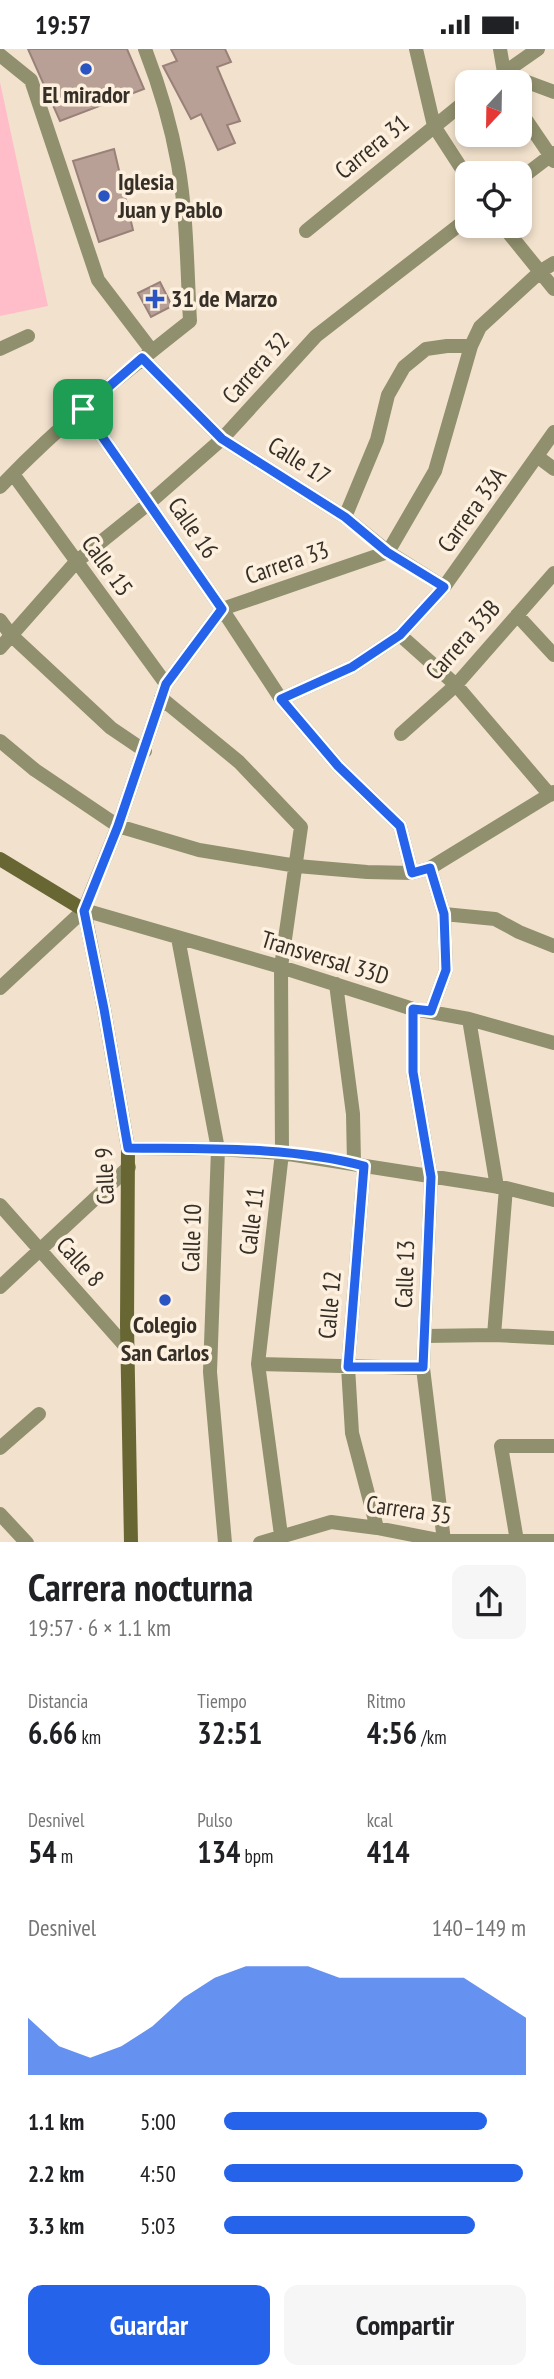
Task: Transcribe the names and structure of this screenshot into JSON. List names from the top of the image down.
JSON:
{
  "streets": {
    "street": [
      "Carrera 31",
      "Carrera 32",
      "Calle 17",
      "Carrera 33A",
      "Calle 16",
      "Carrera 33",
      "Calle 15",
      "Carrera 33B",
      "Transversal 33D",
      "Calle 9",
      "Calle 11",
      "Calle 10",
      "Calle 8",
      "Calle 13",
      "Calle 12",
      "Carrera 35"
    ]
  },
  "crossings": [
    ["Carrera 32", "Calle 17"],
    ["Carrera 32", "Calle 16"],
    ["Carrera 32", "Calle 15"],
    ["Calle 17", "Carrera 33A"],
    ["Calle 17", "Carrera 33"],
    ["Carrera 33A", "Calle 16"],
    ["Calle 16", "Carrera 33"],
    ["Carrera 33", "Calle 15"],
    ["Carrera 33", "Transversal 33D"],
    ["Carrera 33", "Calle 9"],
    ["Calle 15", "Calle 11"],
    ["Transversal 33D", "Calle 9"],
    ["Transversal 33D", "Calle 11"],
    ["Transversal 33D", "Calle 10"],
    ["Transversal 33D", "Calle 13"],
    ["Transversal 33D", "Calle 12"],
    ["Calle 9", "Calle 8"],
    ["Calle 11", "Carrera 35"],
    ["Calle 13", "Carrera 35"],
    ["Calle 12", "Carrera 35"]
  ],
  "places": {
    "other": ["El mirador", "Iglesia Juan y Pablo", "Colegio San Carlos"],
    "health": ["31 de Marzo"]
  },
  "north": "bottom",
  "page": {
    "status": "19:57",
    "heading": ["Carrera nocturna", "19:57 · 6 × 1.1 km"],
    "stats": [
      ["Distancia", "6.66 km"],
      ["Tiempo", "32:51"],
      ["Ritmo", "4:56 /km"],
      ["Desnivel", "54 m"],
      ["Pulso", "134 bpm"],
      ["kcal", "414"]
    ],
    "chart": ["Desnivel", "140–149 m"],
    "list": [
      {
        "name": "1.1 km",
        "note": "5:00"
      },
      {
        "name": "2.2 km",
        "note": "4:50"
      },
      {
        "name": "3.3 km",
        "note": "5:03"
      }
    ],
    "buttons": ["Guardar", "Compartir"]
  }
}
